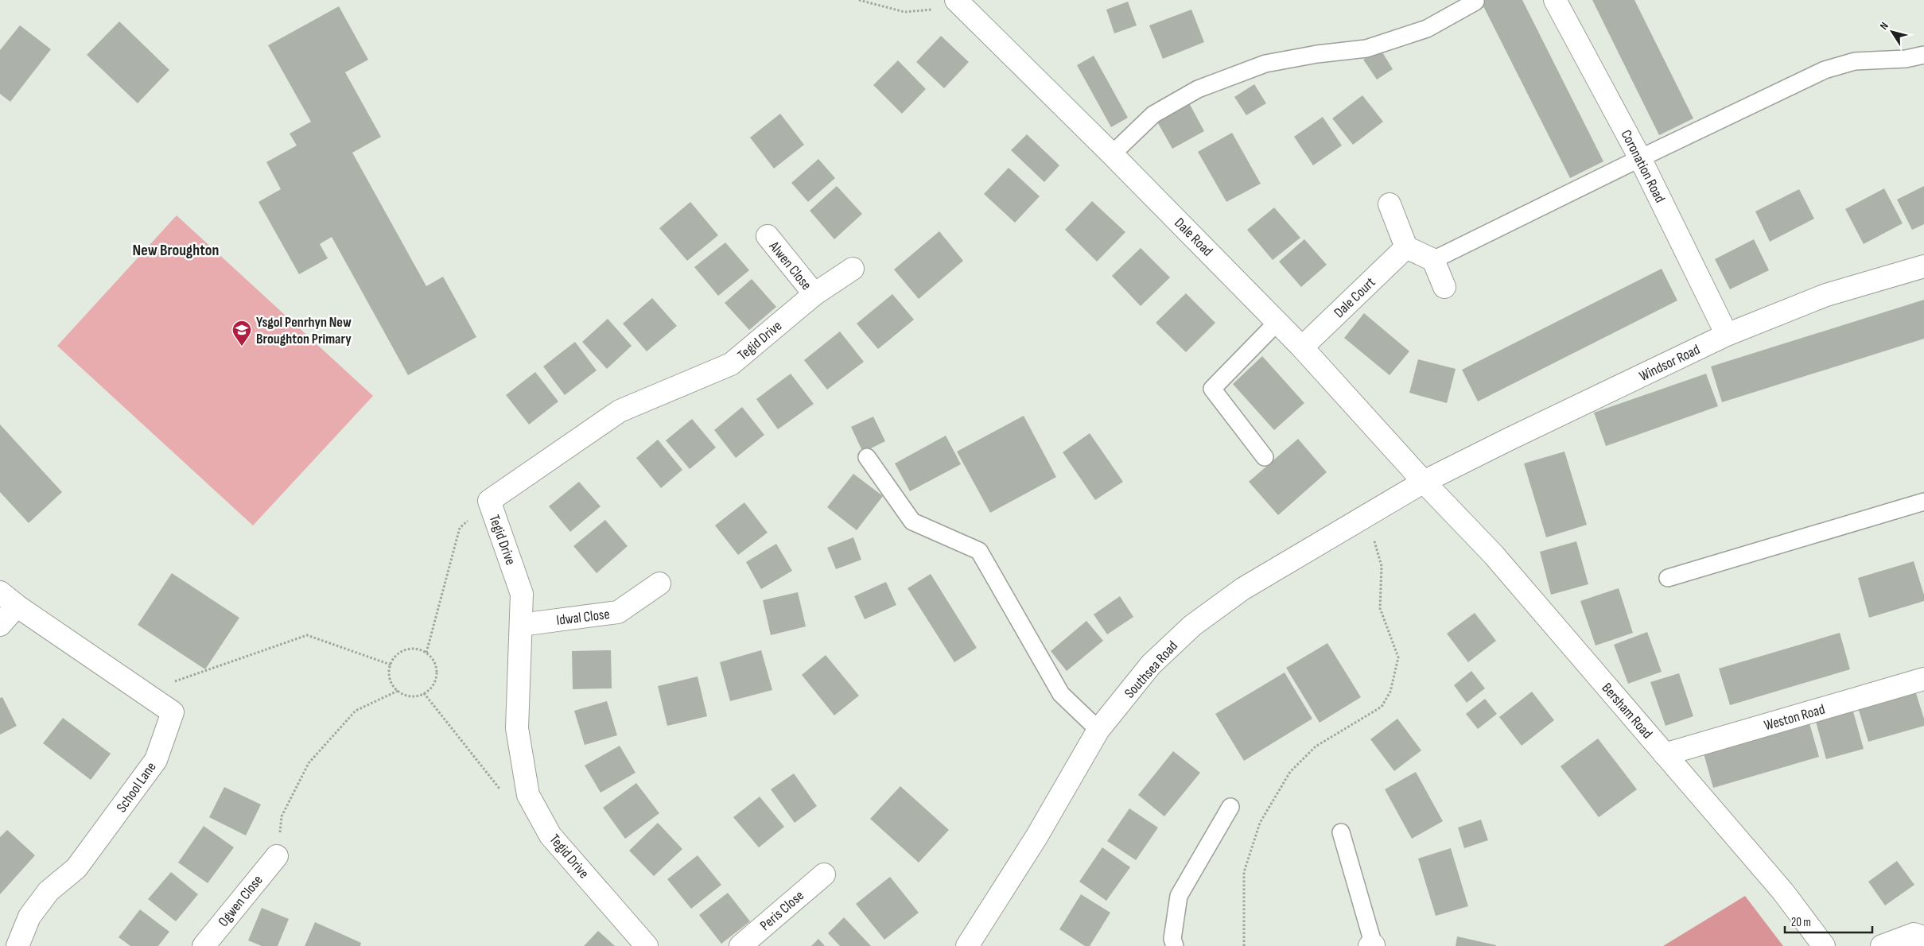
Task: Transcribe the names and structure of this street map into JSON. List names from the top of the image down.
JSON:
{
  "streets": {
    "street": [
      "Coronation Road",
      "Dale Road",
      "Alwen Close",
      "Dale Court",
      "Tegid Drive",
      "Windsor Road",
      "Idwal Close",
      "Southsea Road",
      "Bersham Road",
      "Weston Road",
      "School Lane",
      "Ogwen Close",
      "Peris Close"
    ]
  },
  "crossings": [
    ["Coronation Road", "Windsor Road"],
    ["Dale Road", "Dale Court"],
    ["Dale Road", "Windsor Road"],
    ["Dale Road", "Southsea Road"],
    ["Dale Road", "Bersham Road"],
    ["Alwen Close", "Tegid Drive"],
    ["Tegid Drive", "Idwal Close"],
    ["Windsor Road", "Southsea Road"],
    ["Windsor Road", "Bersham Road"],
    ["Southsea Road", "Bersham Road"],
    ["Bersham Road", "Weston Road"]
  ],
  "districts": ["New Broughton"],
  "places": {
    "school or university": ["Ysgol Penrhyn New Broughton Primary"]
  },
  "scale_bar": "20 m",
  "north": "top left"
}
